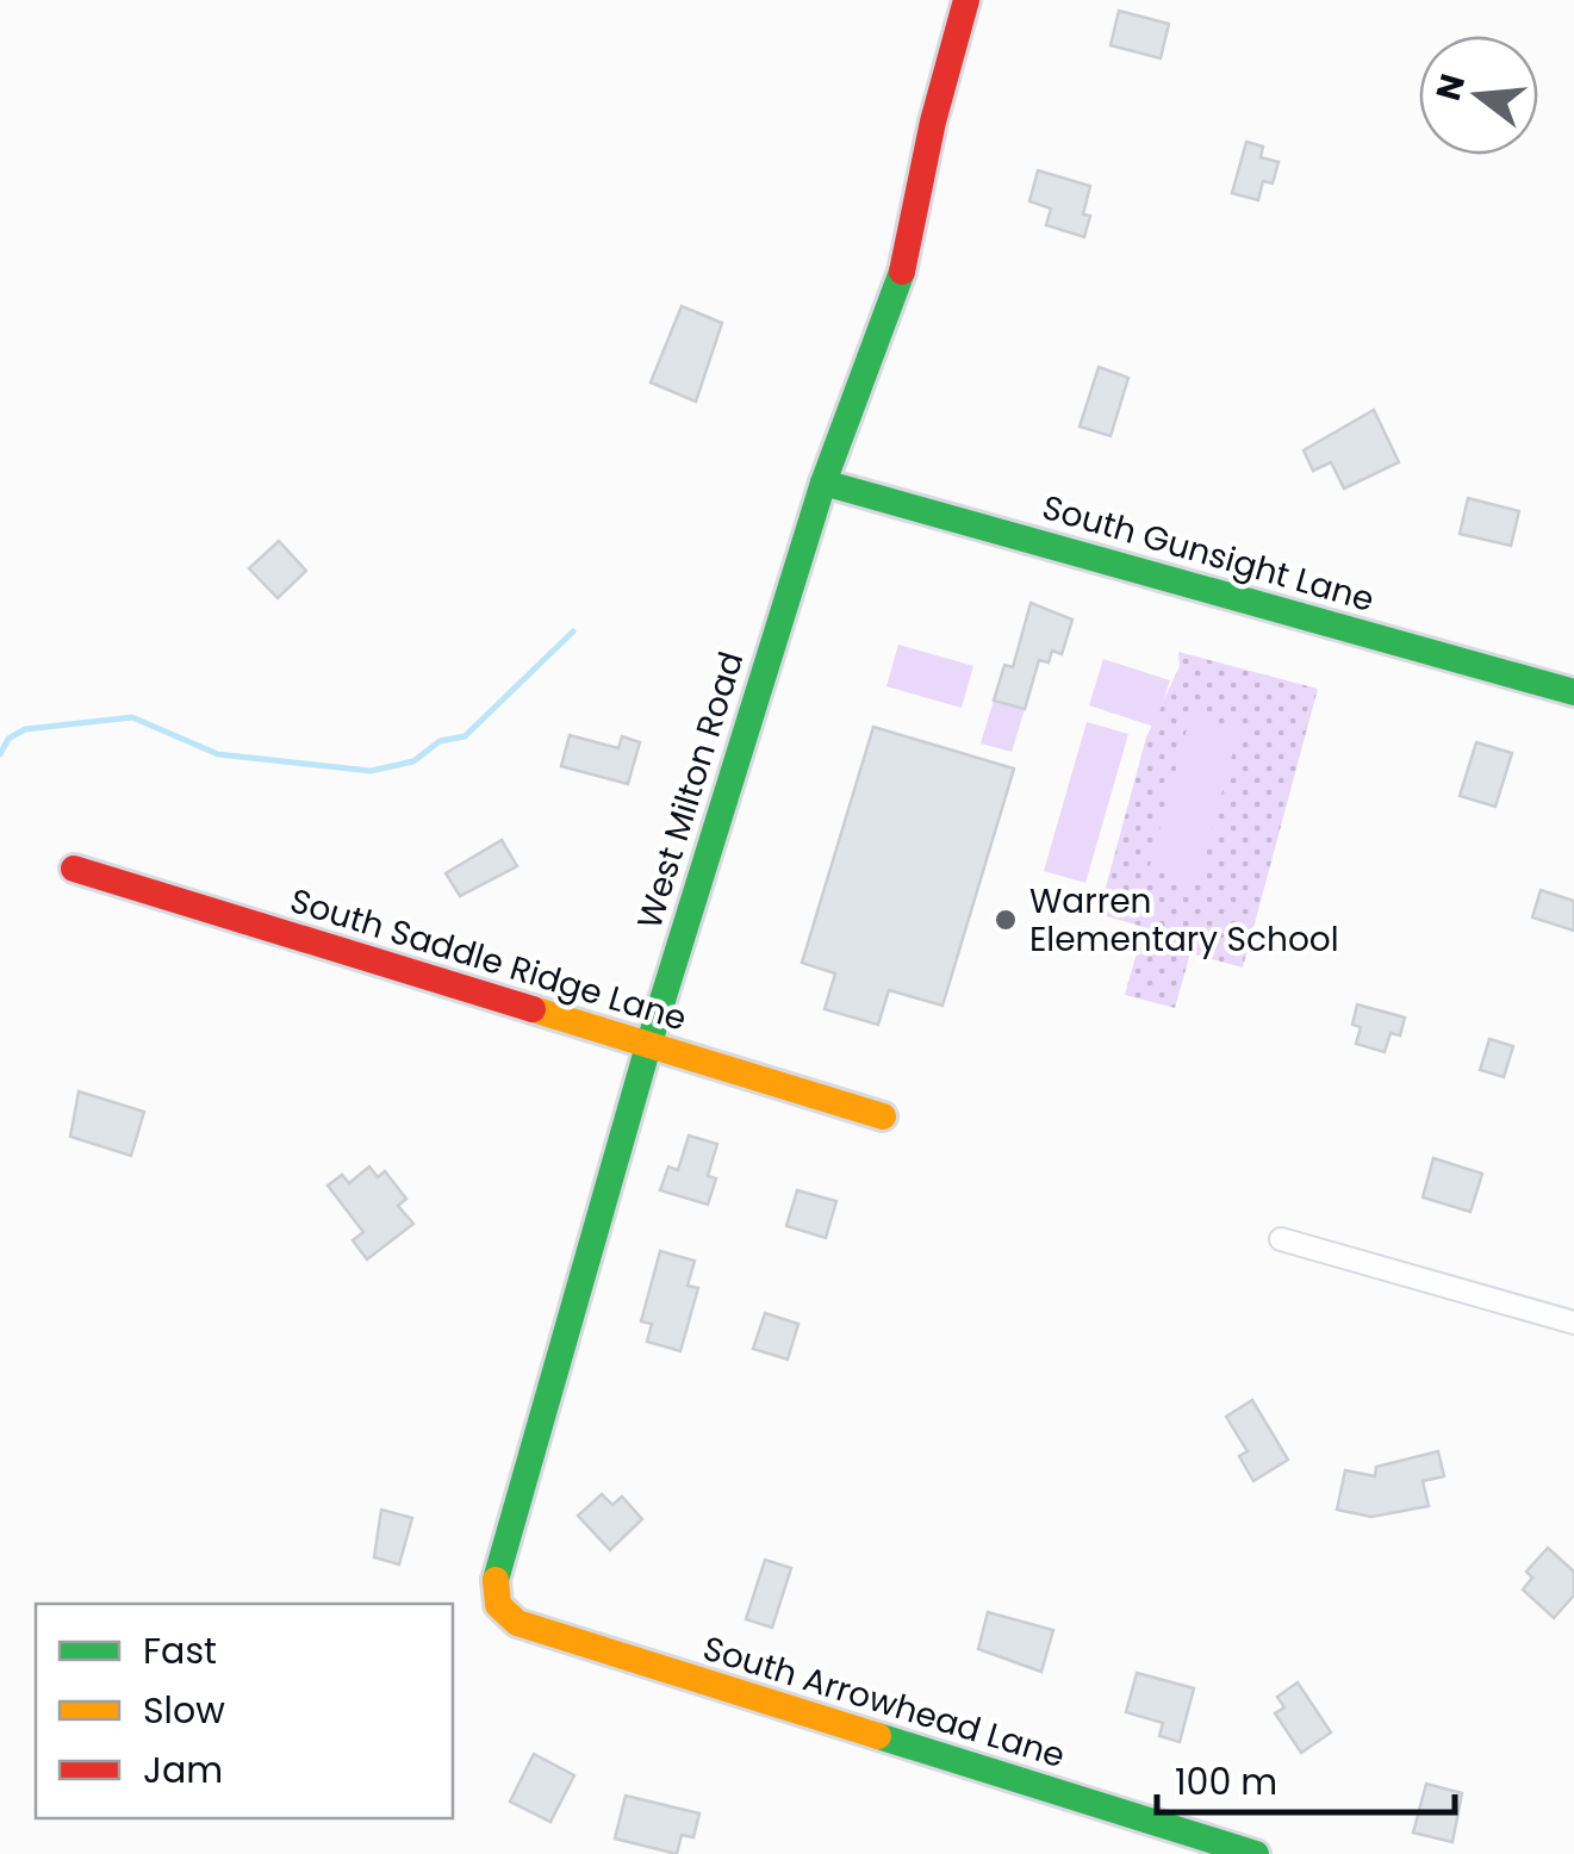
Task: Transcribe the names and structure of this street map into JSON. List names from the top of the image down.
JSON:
{
  "streets": {
    "street": [
      "South Gunsight Lane",
      "West Milton Road",
      "South Saddle Ridge Lane",
      "South Arrowhead Lane"
    ]
  },
  "crossings": [
    ["South Gunsight Lane", "West Milton Road"],
    ["West Milton Road", "South Saddle Ridge Lane"],
    ["West Milton Road", "South Arrowhead Lane"]
  ],
  "places": ["Warren Elementary School"],
  "legend": ["Fast", "Slow", "Jam"],
  "scale_bar": "100 m",
  "north": "left"
}
